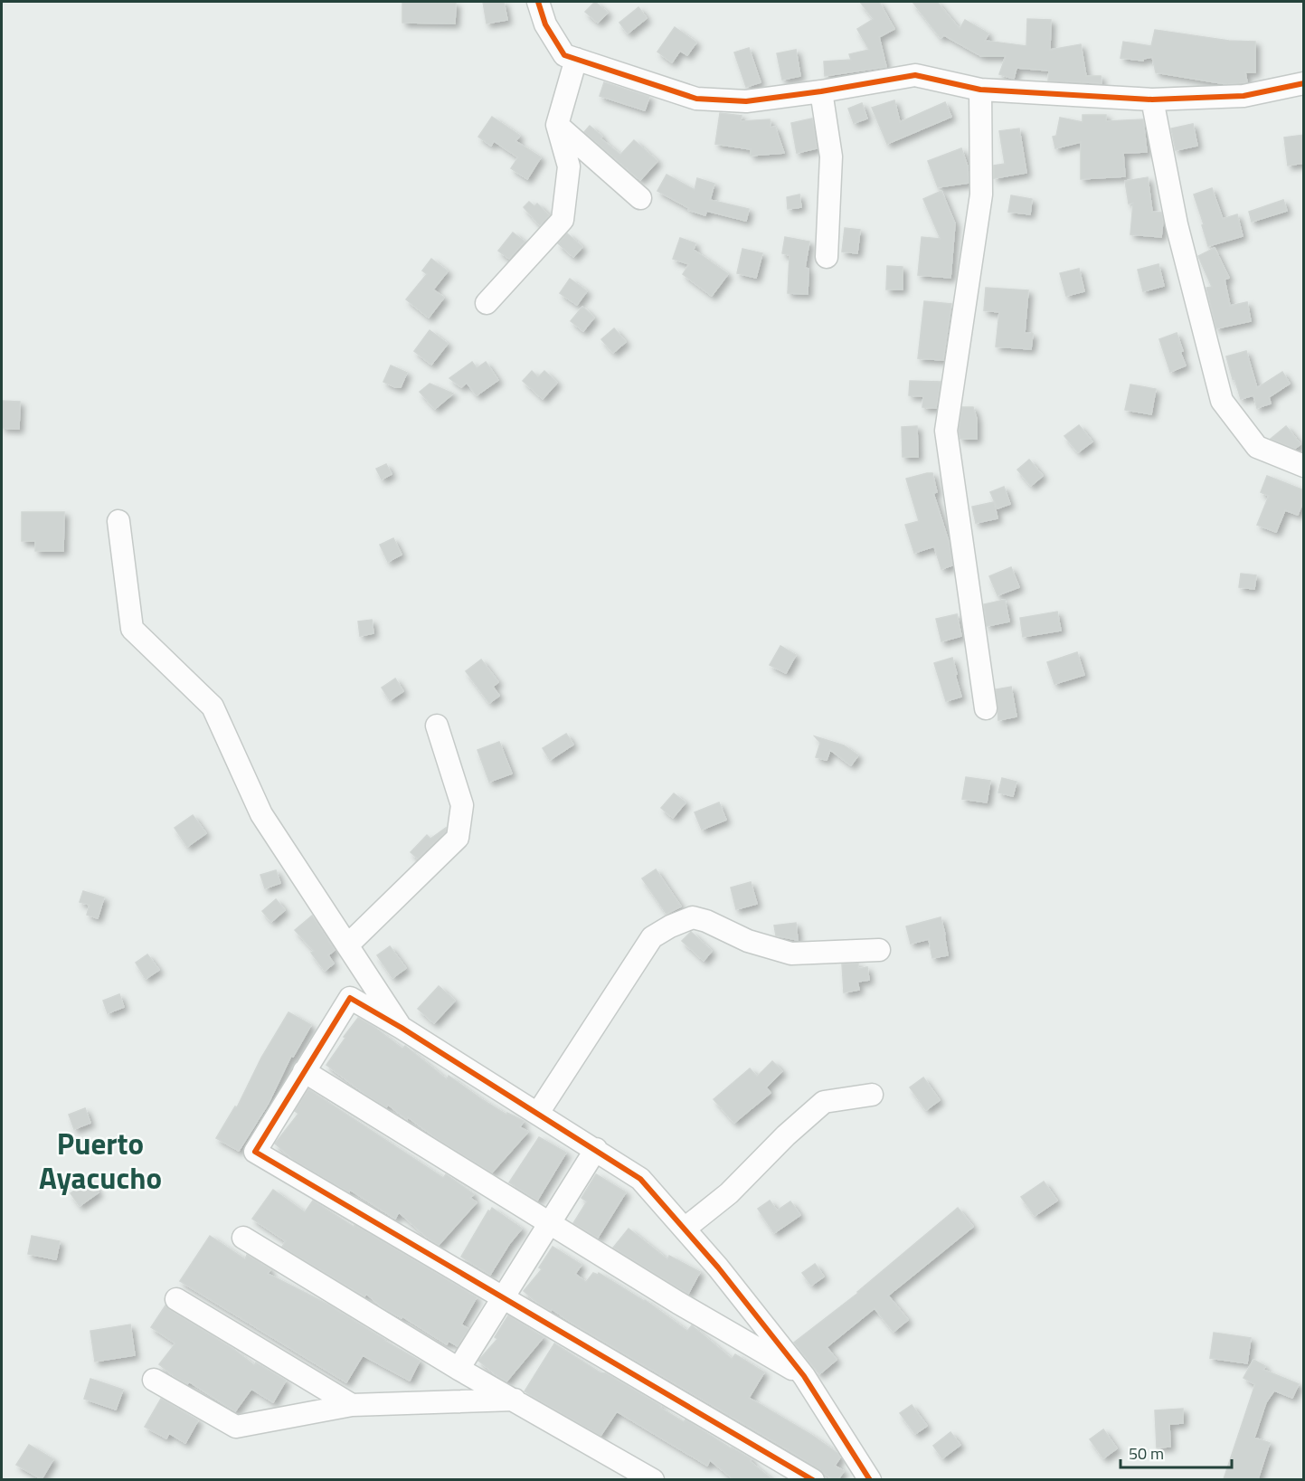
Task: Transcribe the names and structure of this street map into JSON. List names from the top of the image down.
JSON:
{
  "districts": ["Puerto Ayacucho"],
  "scale_bar": "50 m"
}
